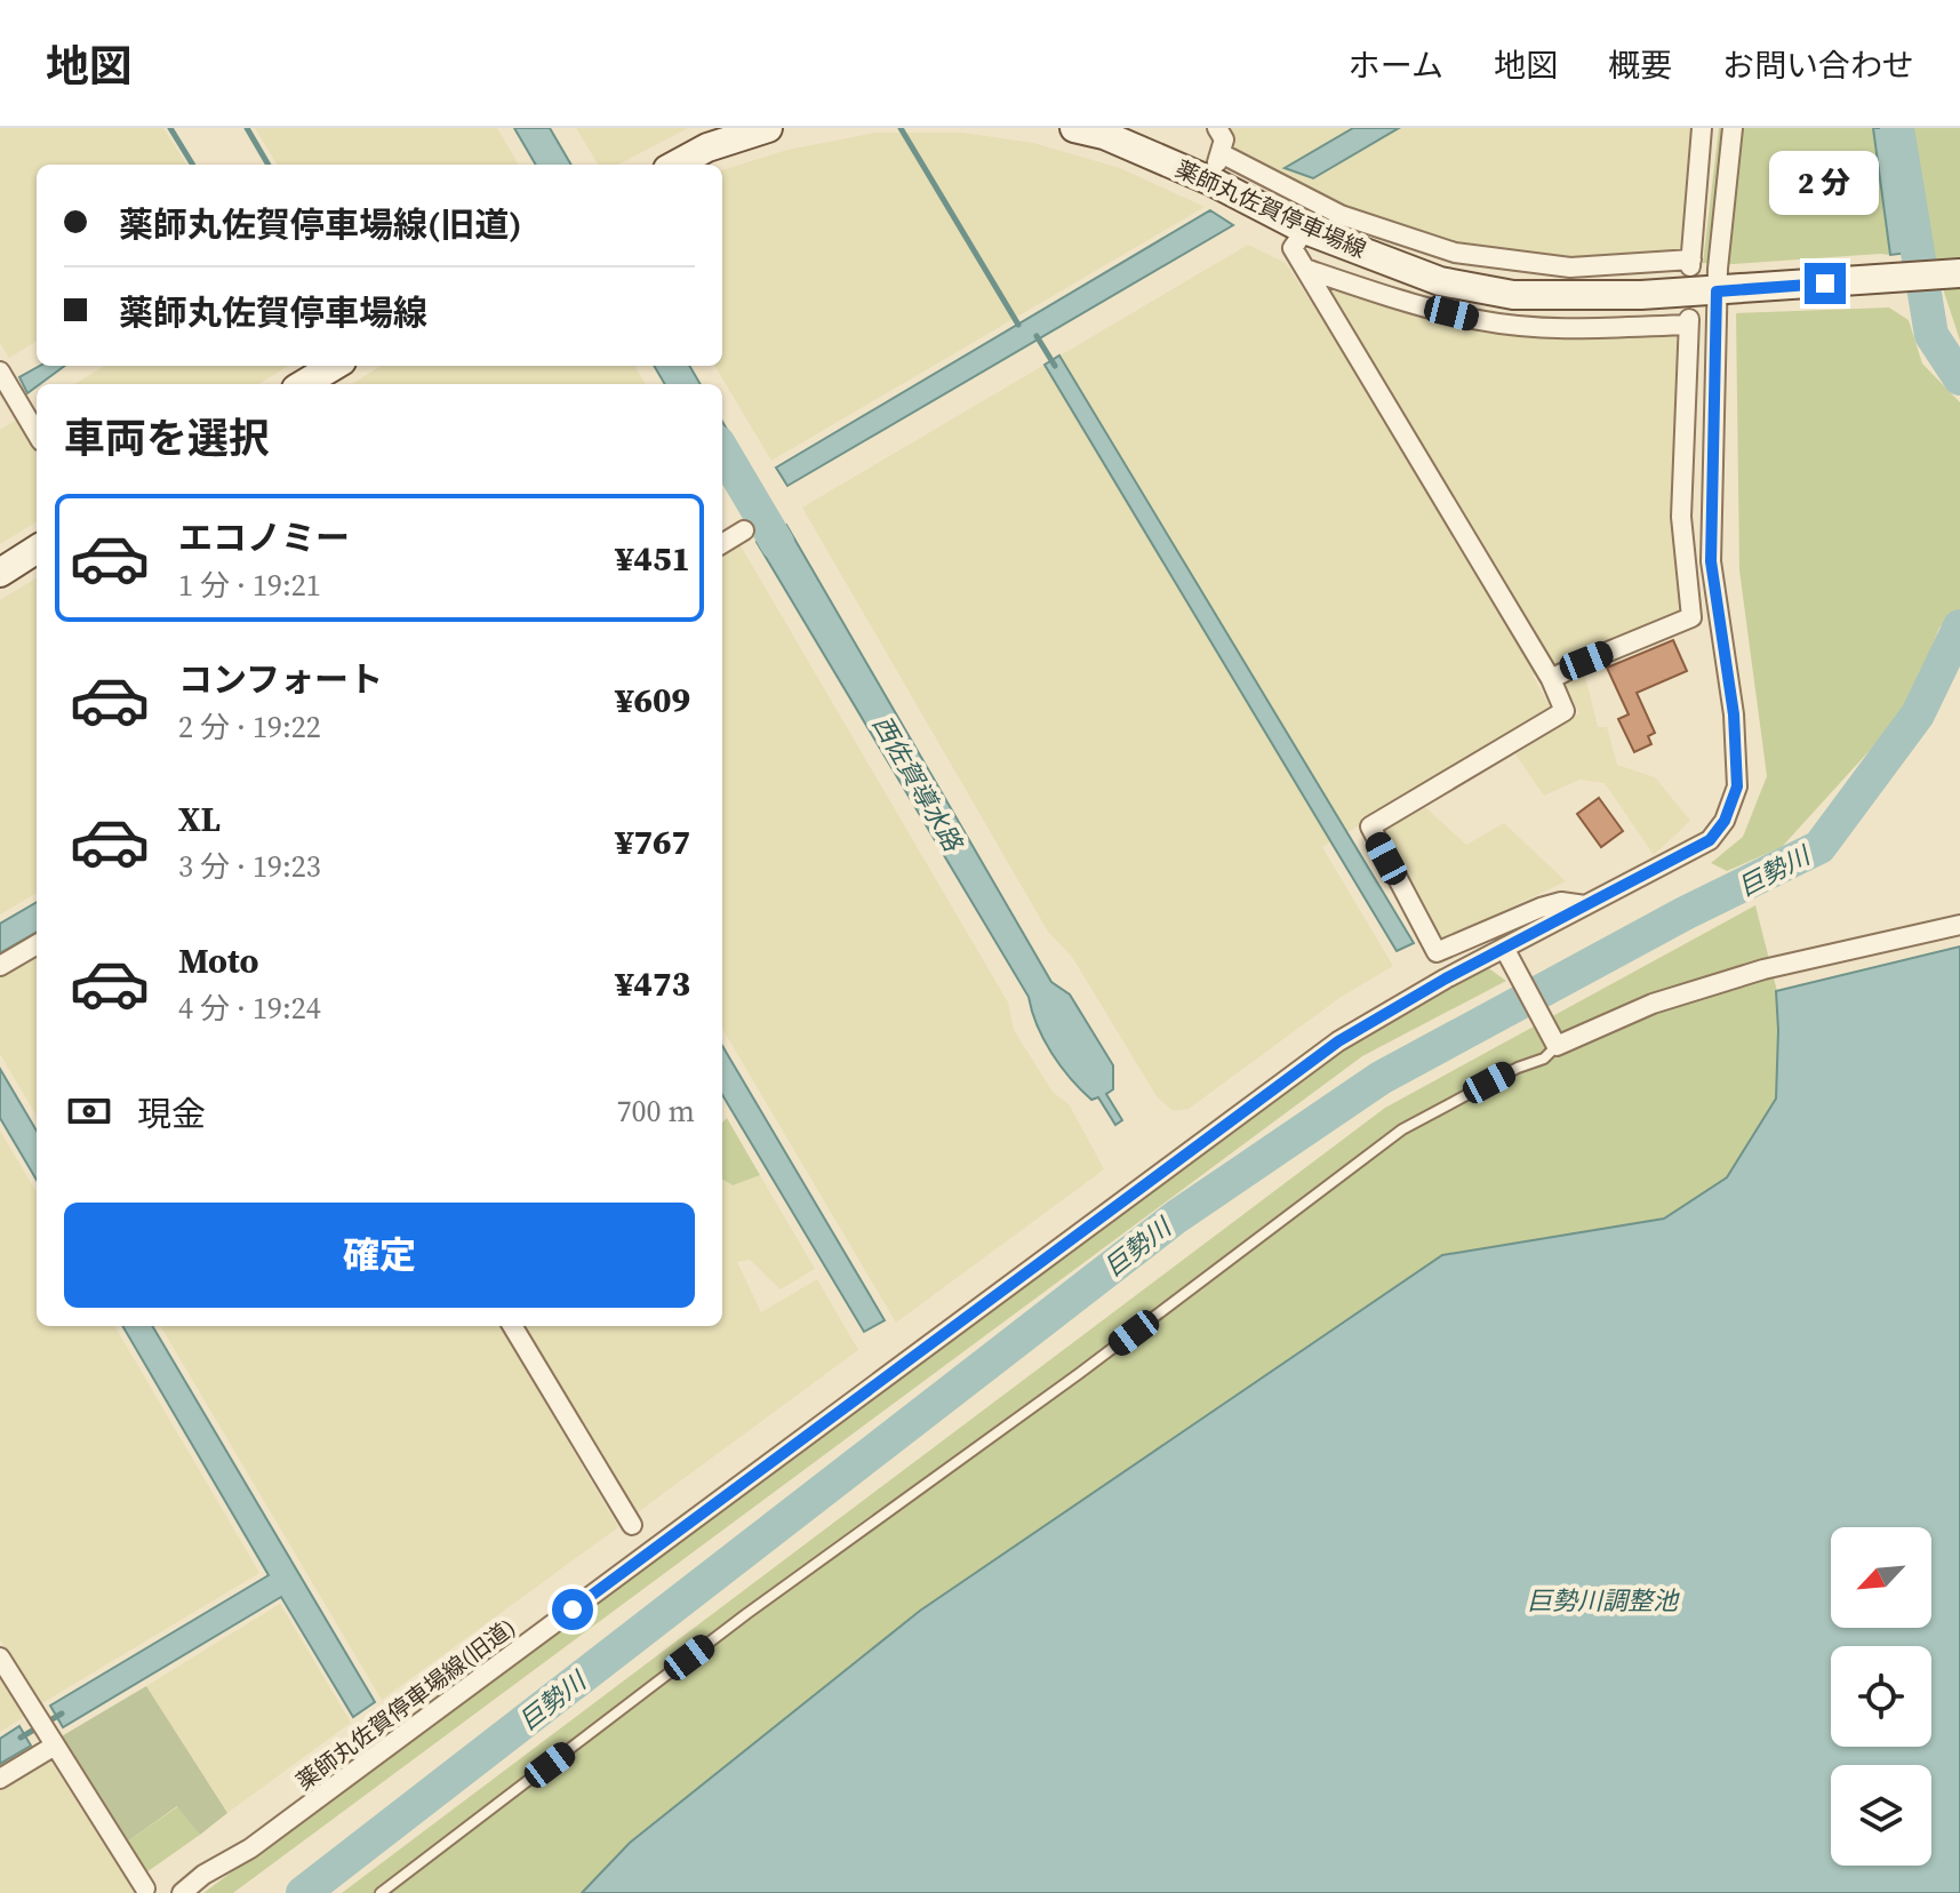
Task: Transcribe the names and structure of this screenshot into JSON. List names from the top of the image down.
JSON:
{
  "streets": {
    "main road": ["薬師丸佐賀停車場線"],
    "street": ["薬師丸佐賀停車場線(旧道)"]
  },
  "crossings": [
    ["薬師丸佐賀停車場線", "薬師丸佐賀停車場線(旧道)"]
  ],
  "water": ["西佐賀導水路", "巨勢川", "巨勢川調整池"],
  "north": "bottom left",
  "page": {
    "header": "地図",
    "nav": [
      "ホーム",
      "地図",
      "概要",
      "お問い合わせ"
    ],
    "bubble": "2 分",
    "banner": ["薬師丸佐賀停車場線(旧道)", "薬師丸佐賀停車場線"],
    "heading": "車両を選択",
    "list": [
      {
        "name": "エコノミー",
        "note": "1 分 · 19:21",
        "value": "¥451"
      },
      {
        "name": "コンフォート",
        "note": "2 分 · 19:22",
        "value": "¥609"
      },
      {
        "name": "XL",
        "note": "3 分 · 19:23",
        "value": "¥767"
      },
      {
        "name": "Moto",
        "note": "4 分 · 19:24",
        "value": "¥473"
      }
    ],
    "pay": ["現金", "700 m"],
    "buttons": "確定"
  }
}
